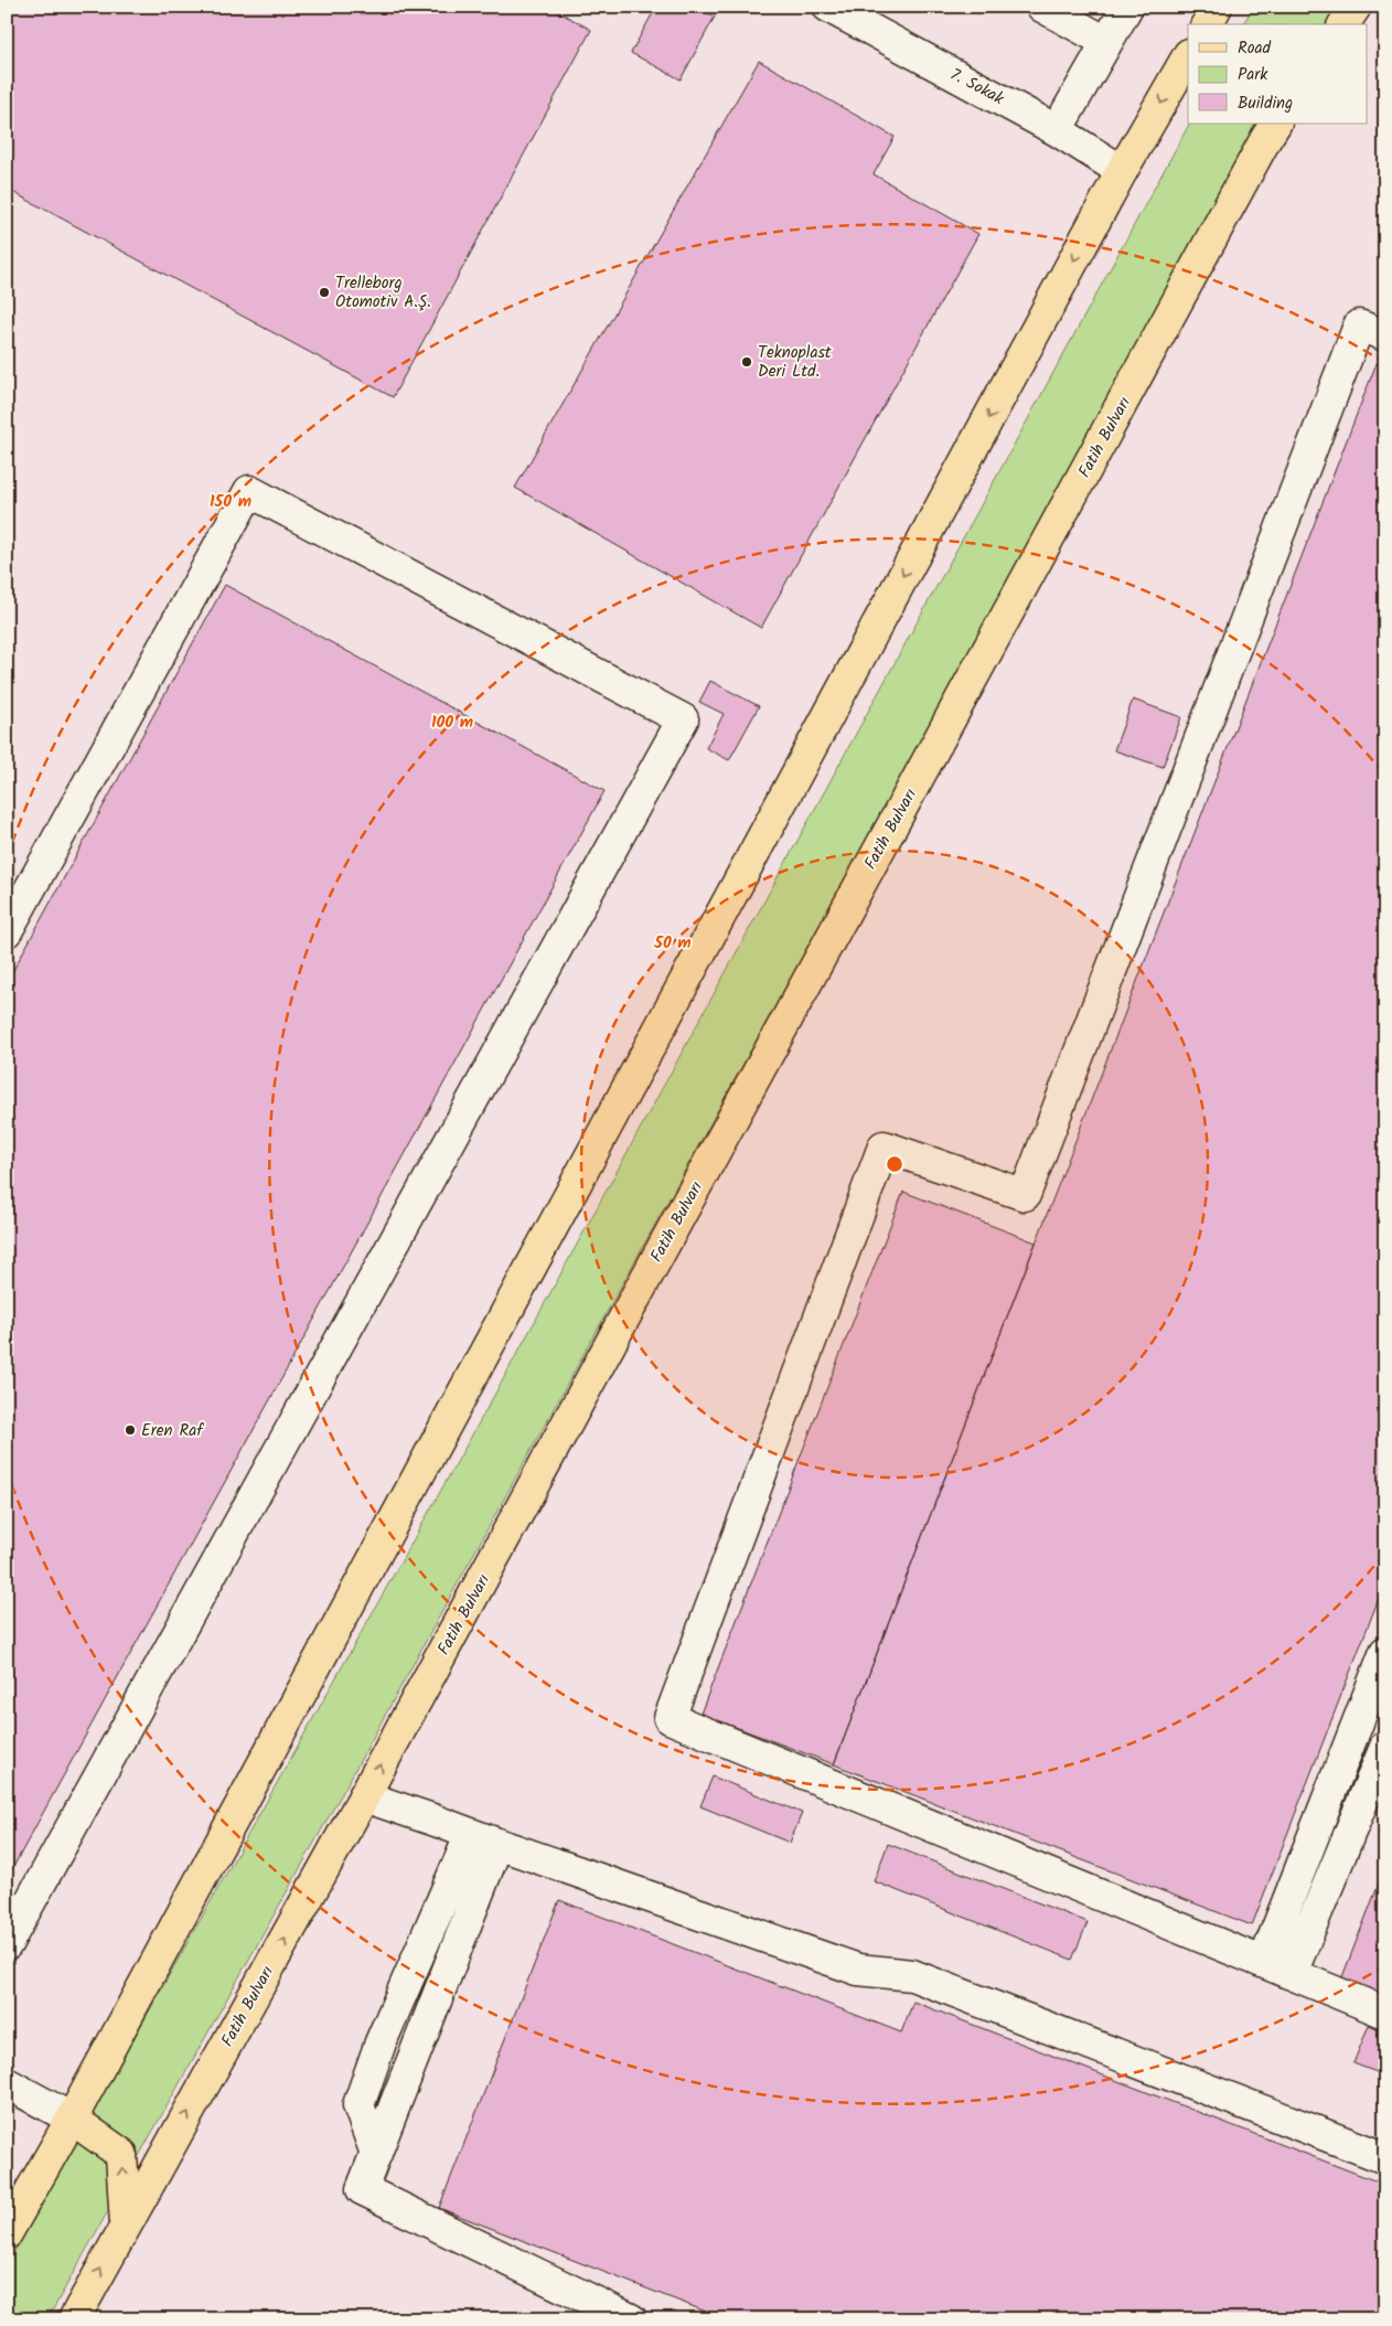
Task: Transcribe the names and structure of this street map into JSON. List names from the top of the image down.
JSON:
{
  "streets": {
    "main road": ["Fatih Bulvarı"],
    "street": ["7. Sokak"]
  },
  "places": ["Trelleborg Otomotiv A.Ş.", "Teknoplast Deri Ltd.", "Eren Raf"],
  "legend": ["Road", "Park", "Building"],
  "rings": ["150 m", "100 m", "50 m"]
}
